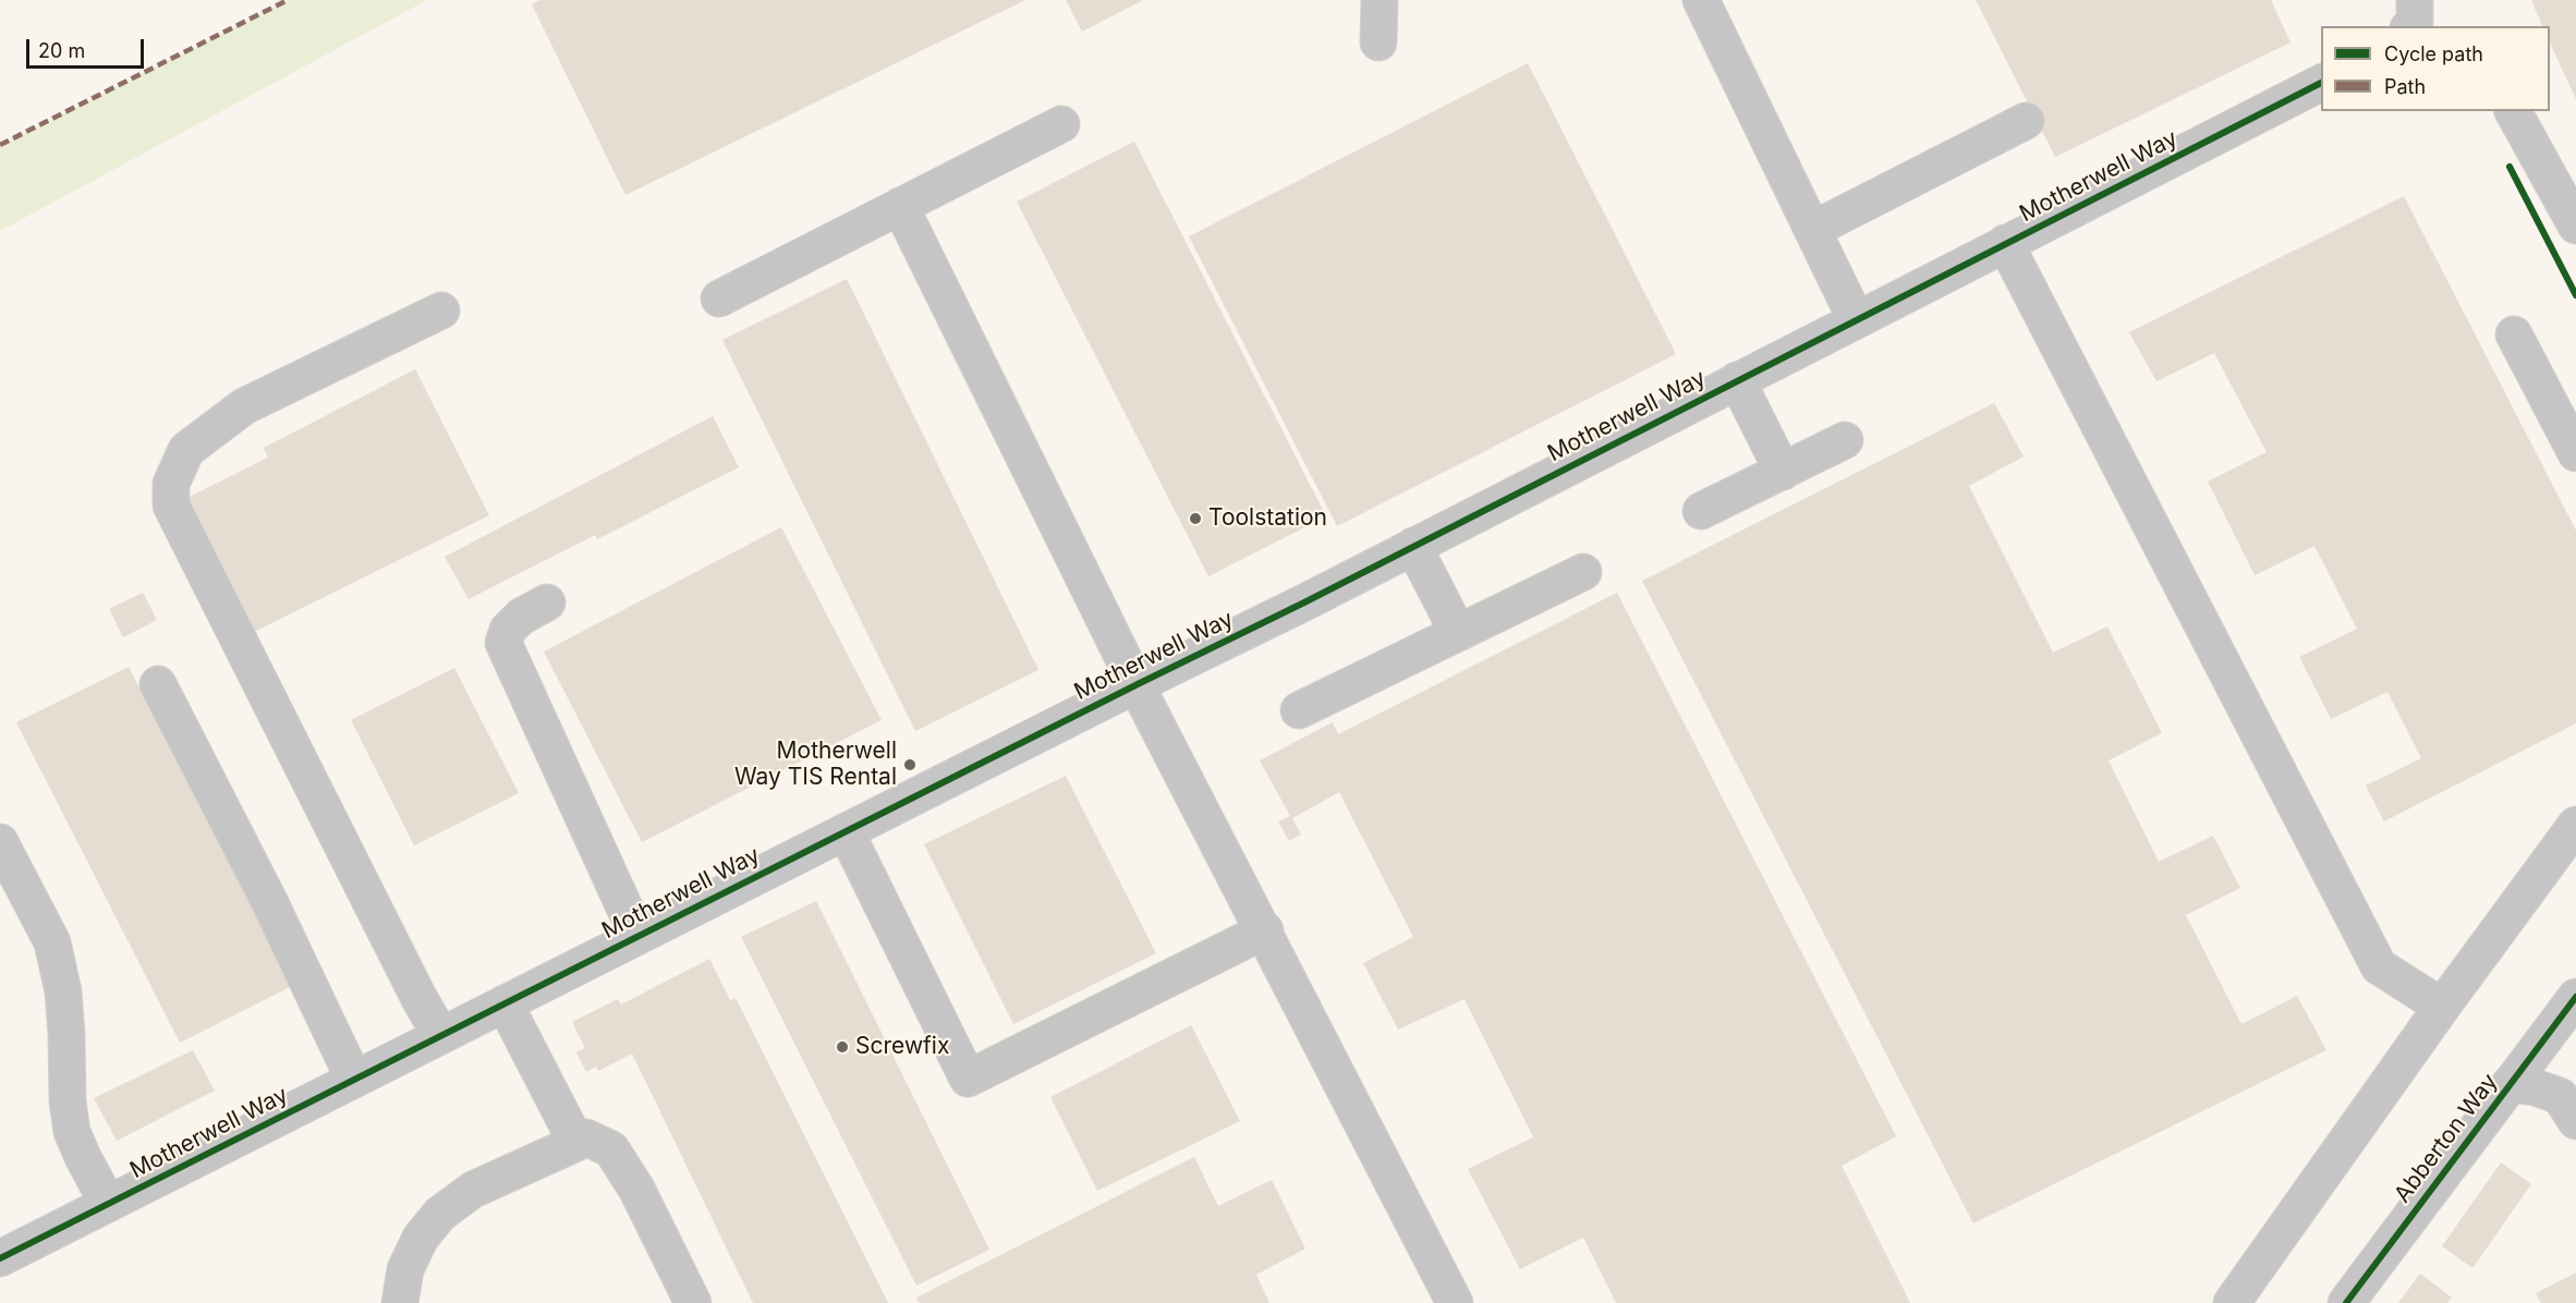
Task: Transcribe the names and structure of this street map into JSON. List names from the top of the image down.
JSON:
{
  "streets": {
    "street": ["Motherwell Way", "Abberton Way"]
  },
  "places": ["Toolstation", "Motherwell Way TIS Rental", "Screwfix"],
  "legend": ["Cycle path", "Path"],
  "scale_bar": "20 m"
}
